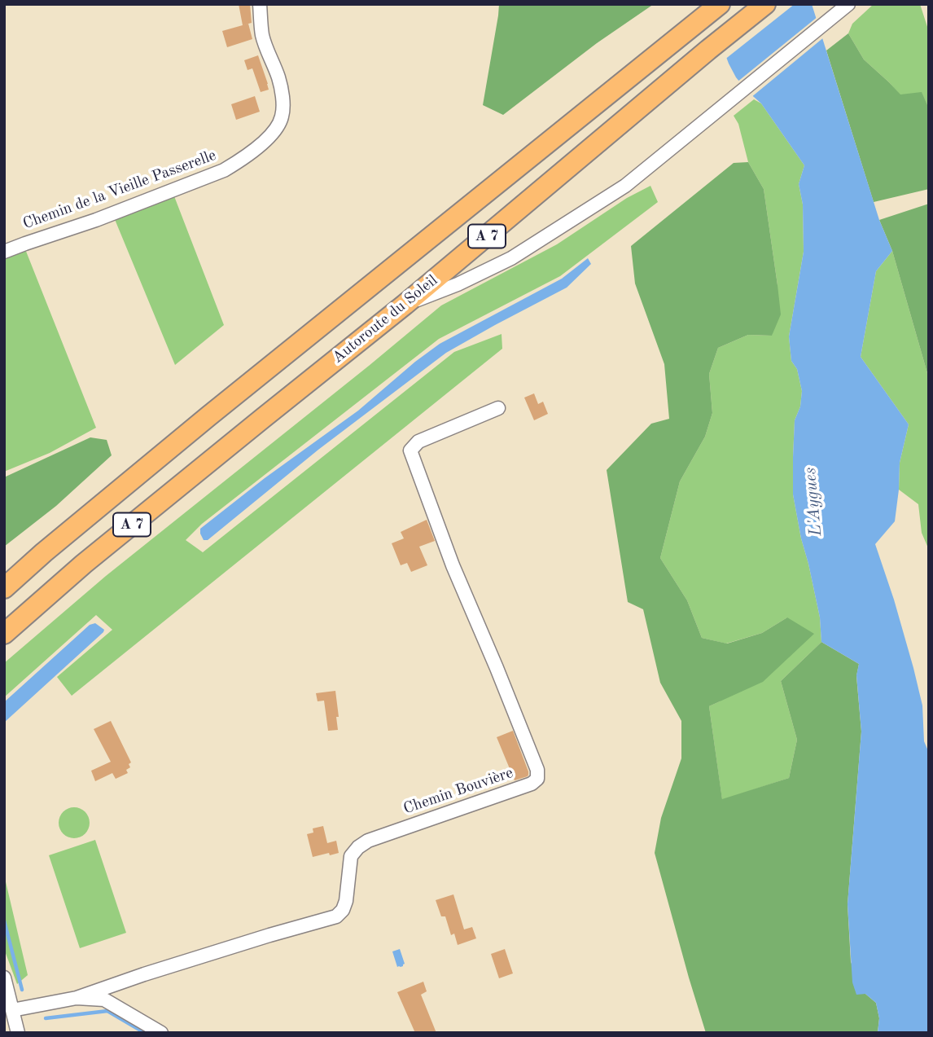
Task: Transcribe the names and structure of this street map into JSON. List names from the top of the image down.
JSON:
{
  "streets": {
    "highway": ["A 7", "Autoroute du Soleil"],
    "street": ["Chemin de la Vieille Passerelle", "Chemin Bouvière"]
  },
  "water": ["L'Aygues"]
}
